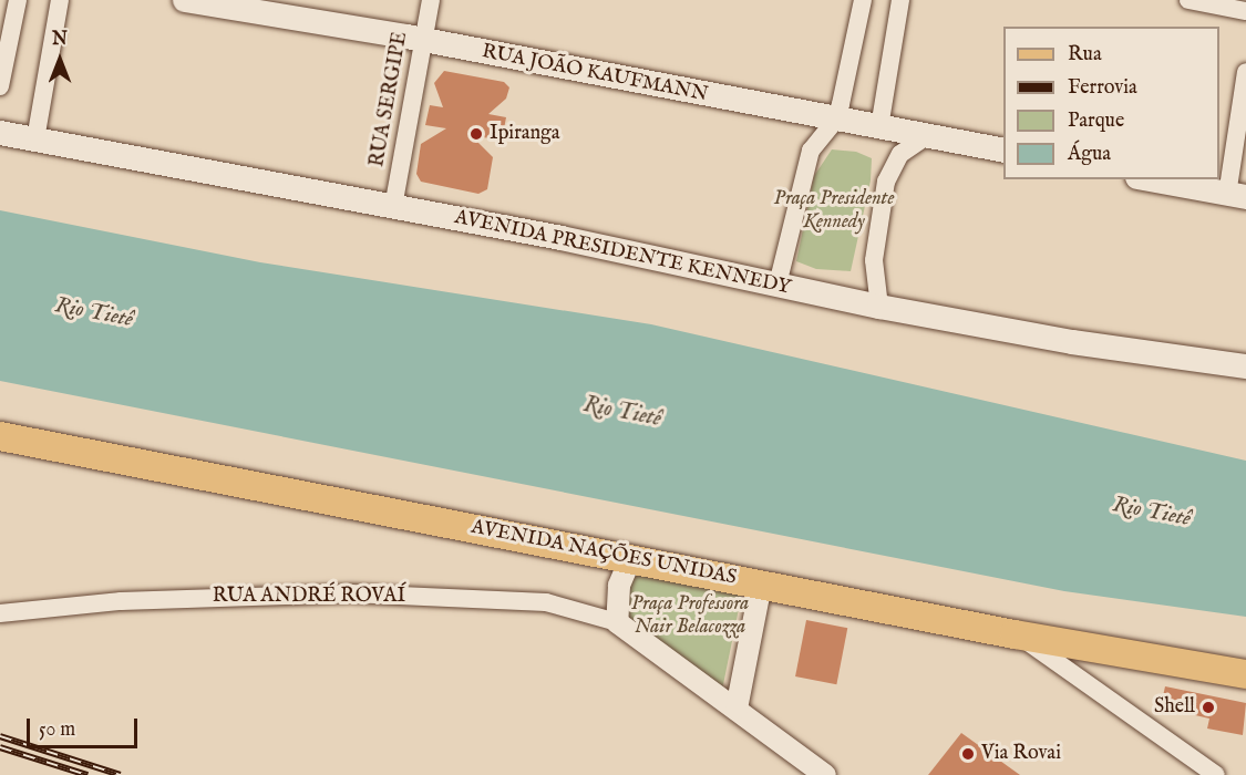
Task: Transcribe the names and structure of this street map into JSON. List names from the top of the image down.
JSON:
{
  "streets": {
    "main road": ["RUA JOÃO KAUFMANN", "AVENIDA PRESIDENTE KENNEDY", "AVENIDA NAÇÕES UNIDAS"],
    "street": ["RUA SERGIPE", "RUA ANDRÉ ROVAÍ"]
  },
  "crossings": [
    ["RUA JOÃO KAUFMANN", "RUA SERGIPE"],
    ["RUA SERGIPE", "AVENIDA PRESIDENTE KENNEDY"]
  ],
  "water": ["Rio Tietê"],
  "parks": ["Praça Presidente Kennedy", "Praça Professora Nair Belacozza"],
  "places": ["Ipiranga", "Shell", "Via Rovai"],
  "legend": [
    "Rua",
    "Ferrovia",
    "Parque",
    "Água"
  ],
  "scale_bar": "50 m",
  "north": "top"
}
